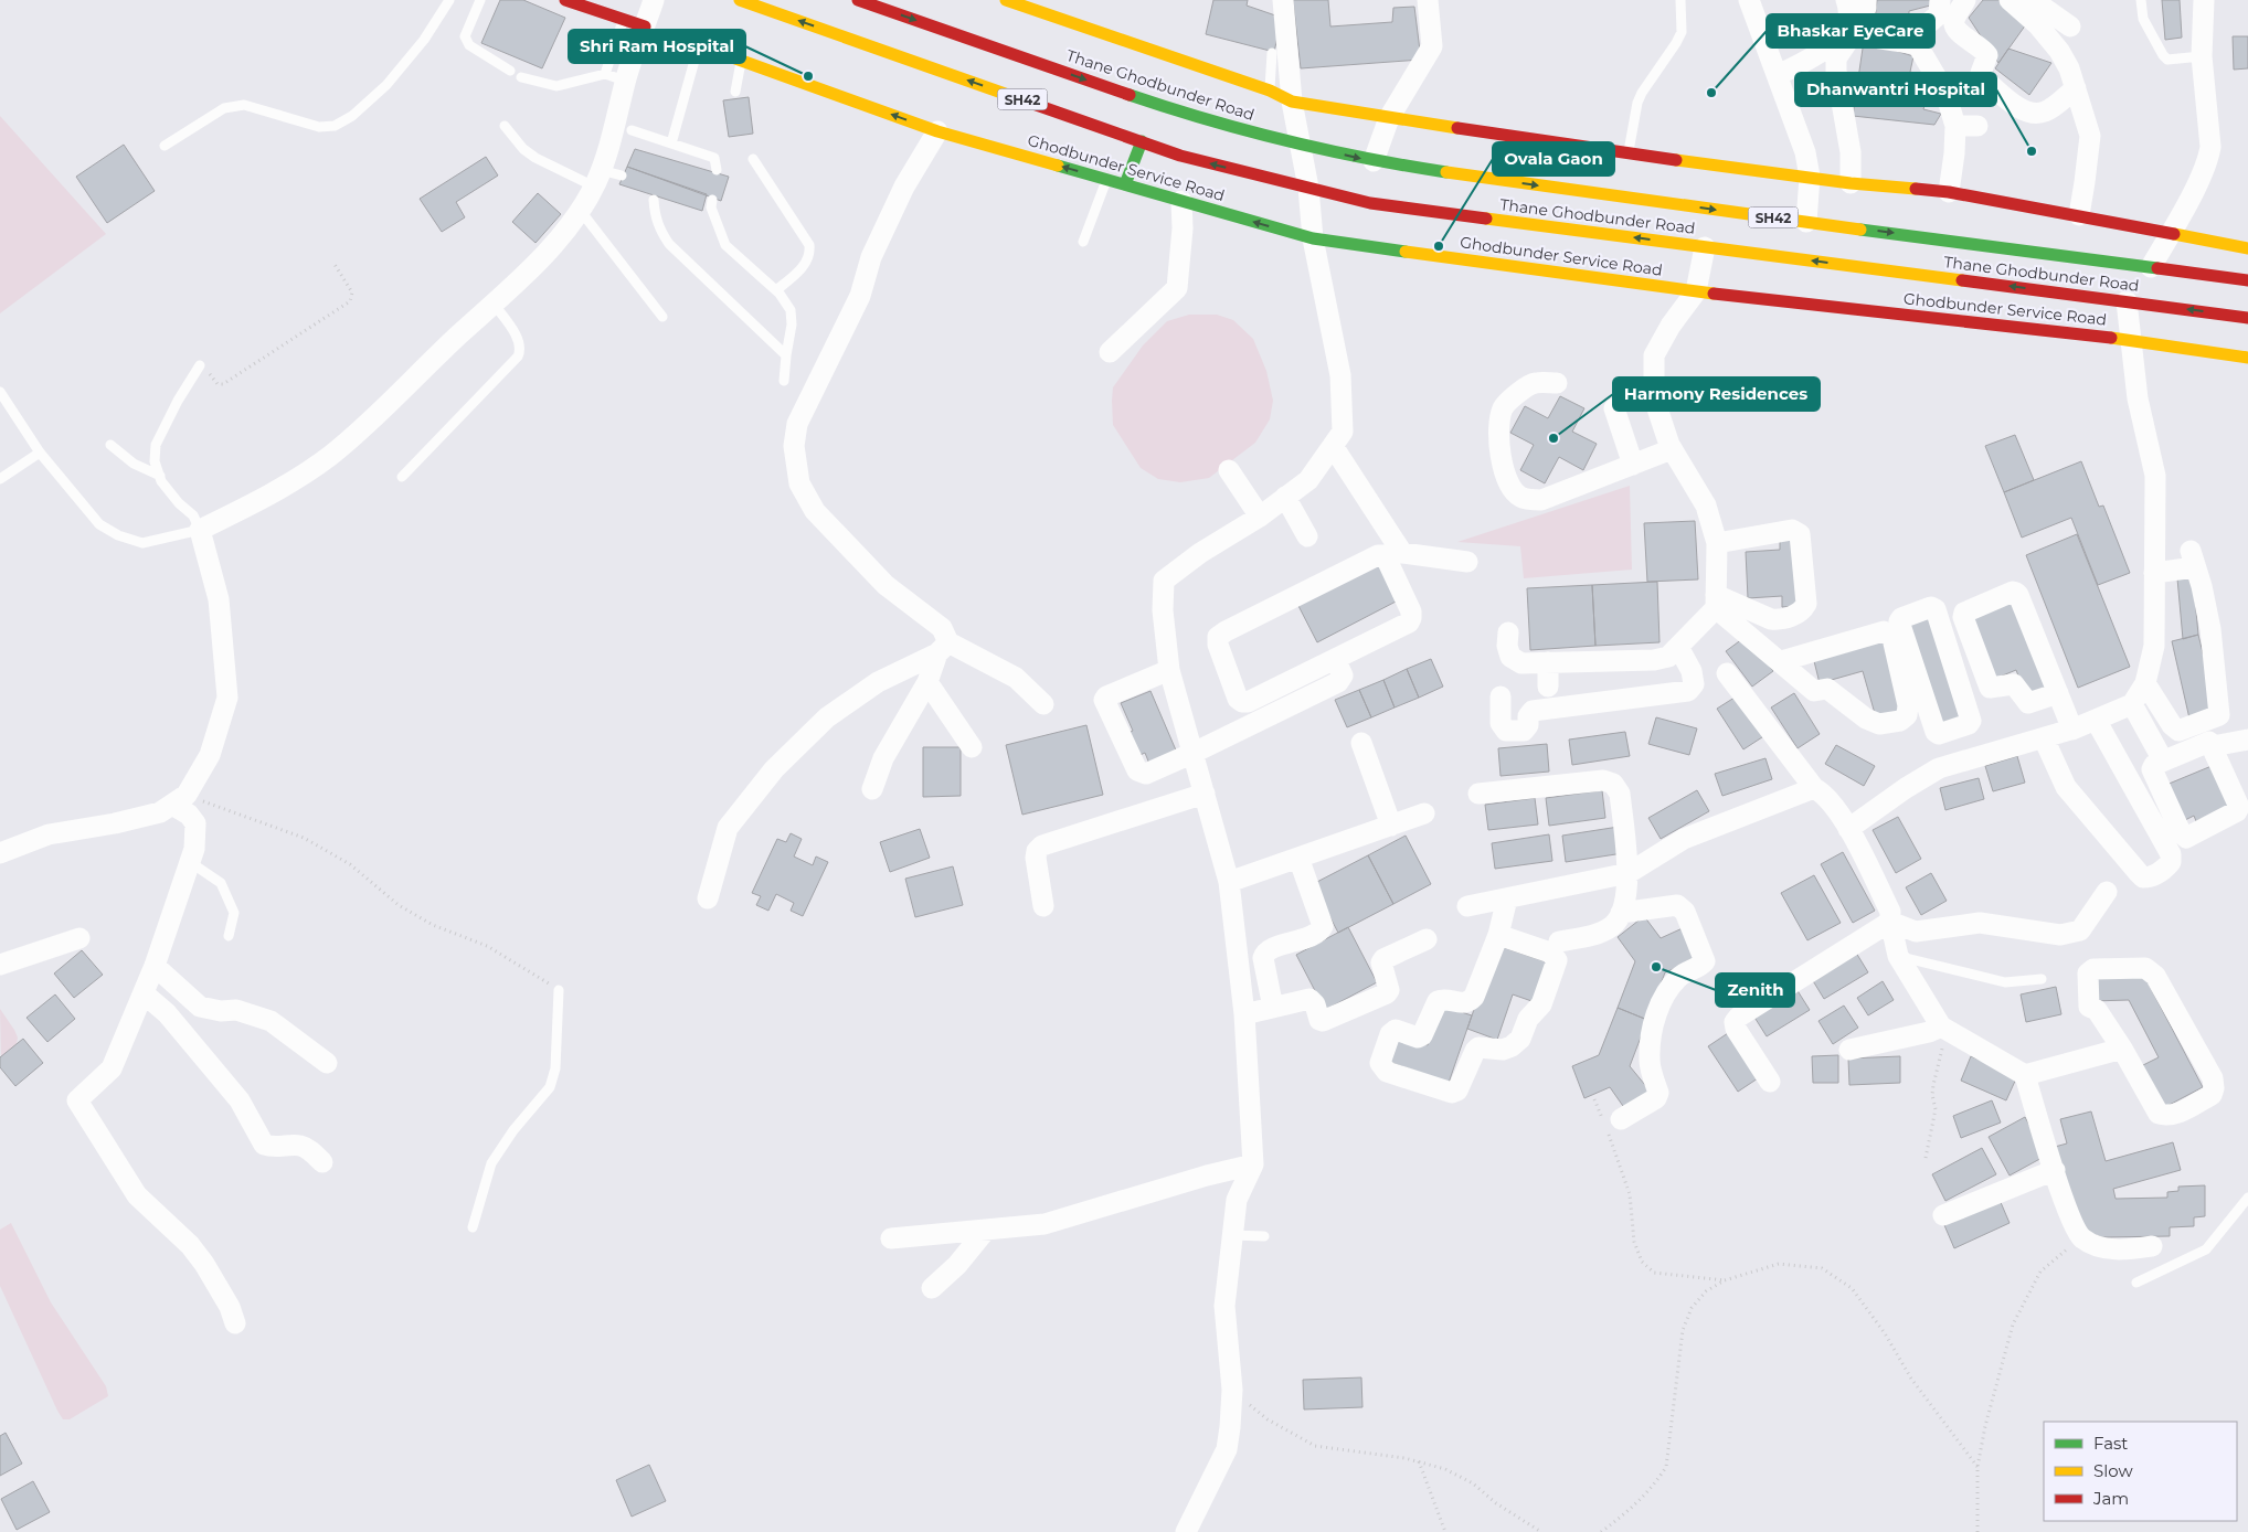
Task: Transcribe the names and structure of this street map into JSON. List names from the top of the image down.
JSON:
{
  "streets": {
    "main road": ["Thane Ghodbunder Road", "SH42", "Ghodbunder Service Road"]
  },
  "places": [
    "Shri Ram Hospital",
    "Bhaskar EyeCare",
    "Dhanwantri Hospital",
    "Ovala Gaon",
    "Harmony Residences",
    "Zenith"
  ],
  "legend": ["Fast", "Slow", "Jam"]
}
